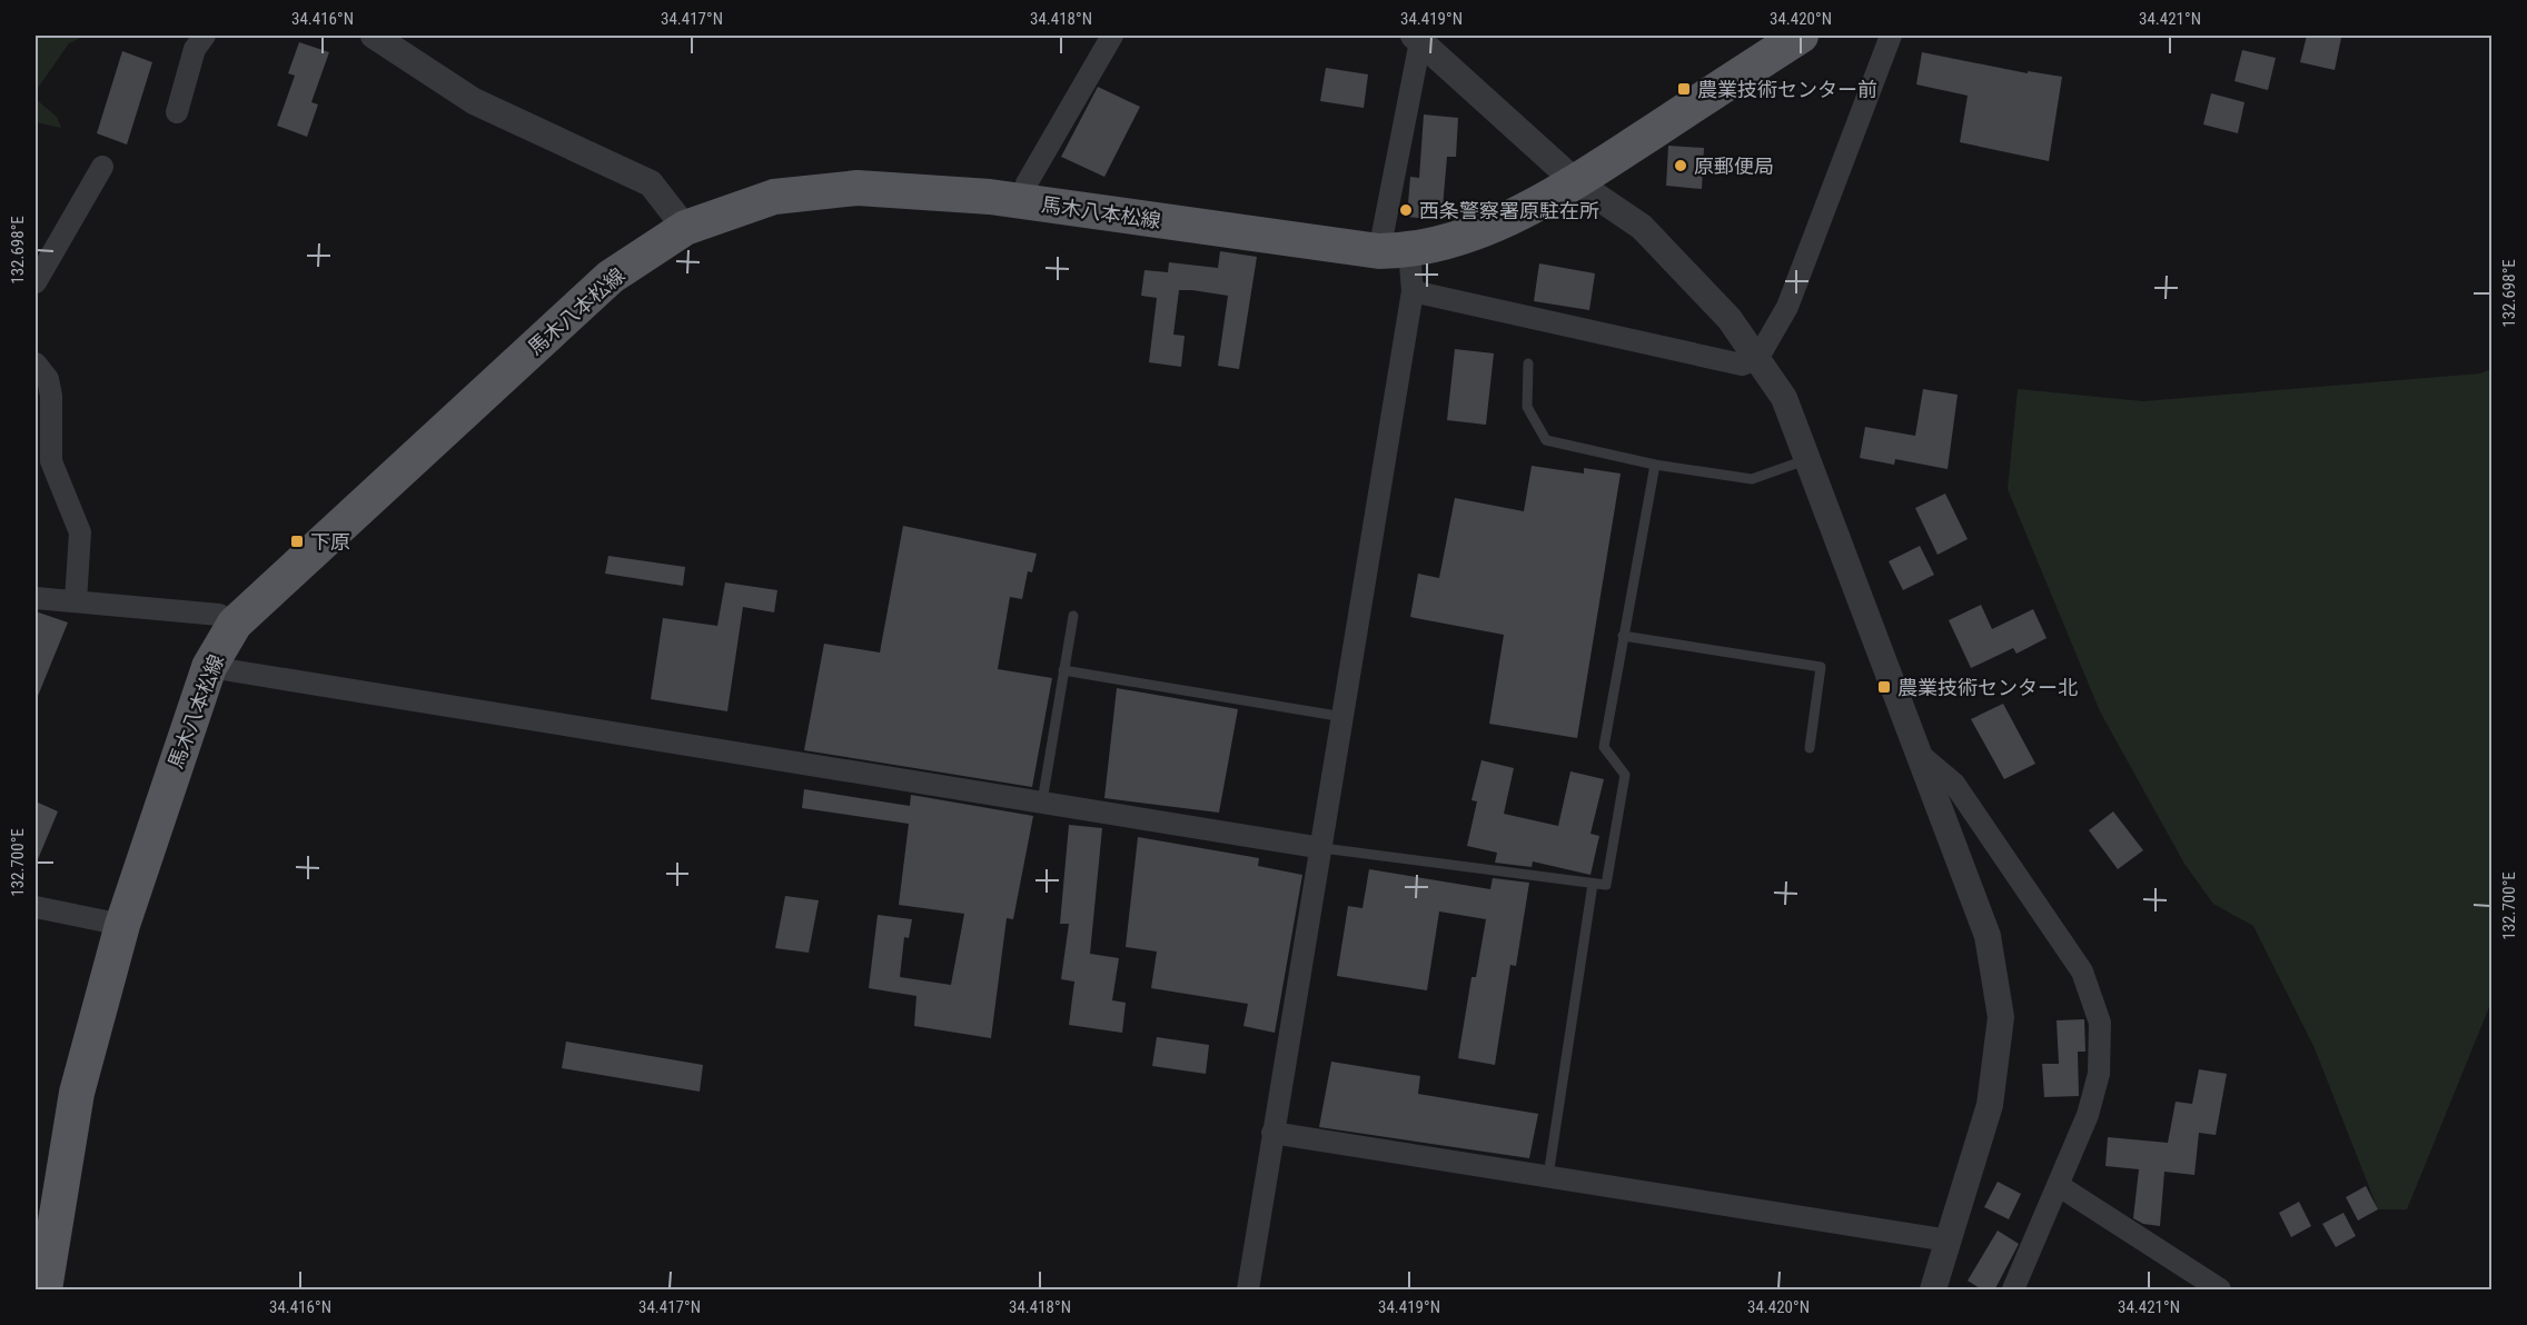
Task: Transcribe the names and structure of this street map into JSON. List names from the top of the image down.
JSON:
{
  "streets": {
    "main road": ["馬木八本松線"]
  },
  "places": {
    "transit": ["農業技術センター前", "下原", "農業技術センター北"],
    "other": ["原郵便局", "西条警察署原駐在所"]
  },
  "coordinates": [
    "34.416°N",
    "34.417°N",
    "34.418°N",
    "34.419°N",
    "34.420°N",
    "34.421°N",
    "132.698°E",
    "132.700°E"
  ]
}
